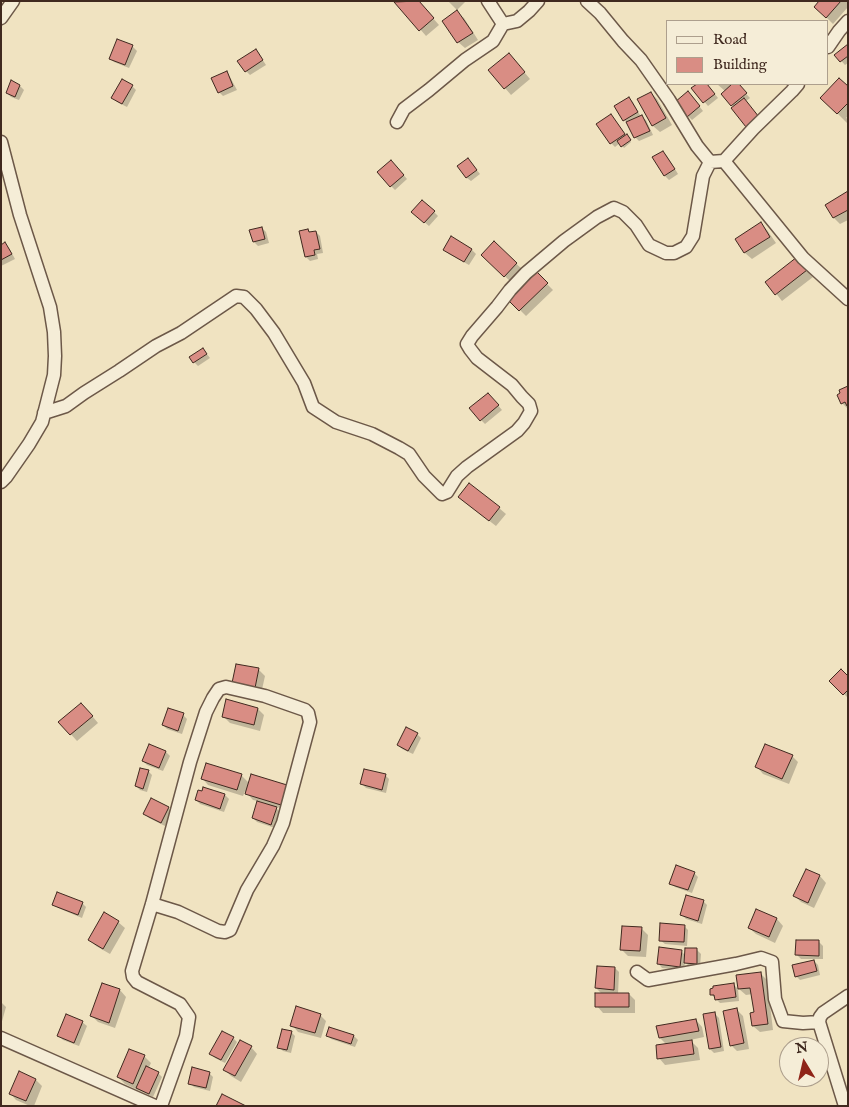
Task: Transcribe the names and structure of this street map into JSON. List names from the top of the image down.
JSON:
{
  "legend": ["Road", "Building"],
  "north": "top"
}
